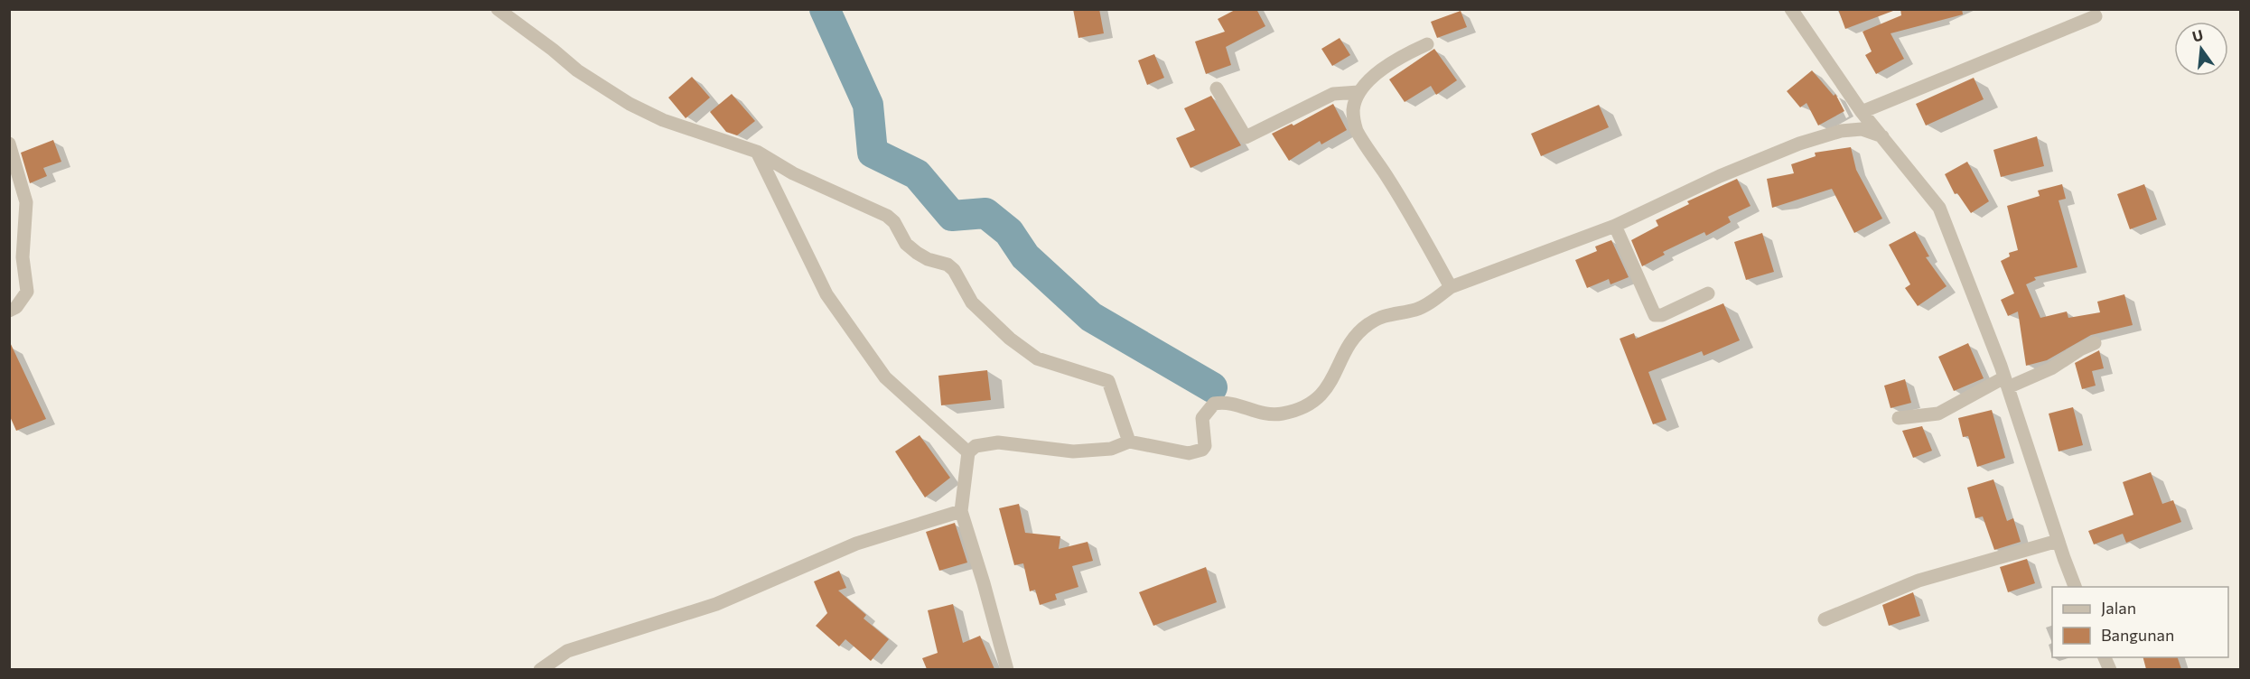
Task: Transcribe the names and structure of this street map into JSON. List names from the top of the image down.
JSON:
{
  "legend": ["Jalan", "Bangunan"],
  "north": "top"
}
